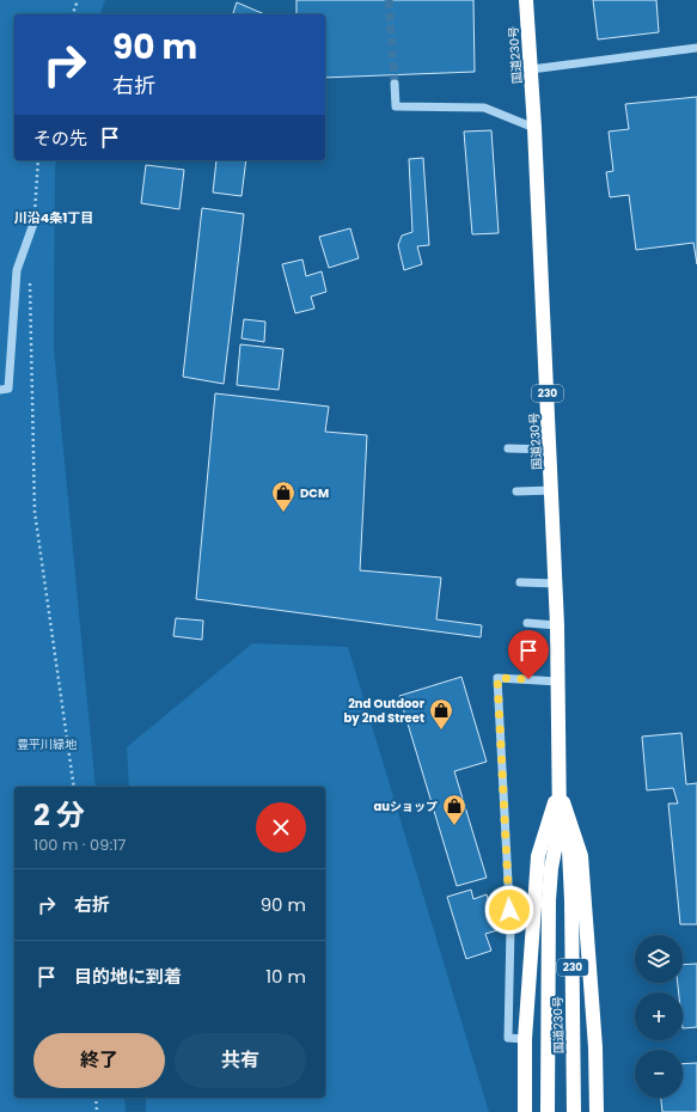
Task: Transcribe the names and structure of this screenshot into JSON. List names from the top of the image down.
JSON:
{
  "streets": {
    "highway": ["国道230号", "230"]
  },
  "districts": ["川沿4条1丁目"],
  "parks": ["豊平川緑地"],
  "places": {
    "shop": ["DCM", "2nd Outdoor by 2nd Street", "auショップ"]
  },
  "page": {
    "turn": ["90 m", "右折"],
    "then": "その先",
    "heading": ["2 分", "100 m · 09:17"],
    "list": [
      {
        "name": "右折",
        "value": "90 m"
      },
      {
        "name": "目的地に到着",
        "value": "10 m"
      }
    ],
    "map_buttons": ["+", "−"],
    "buttons": ["終了", "共有"]
  }
}
